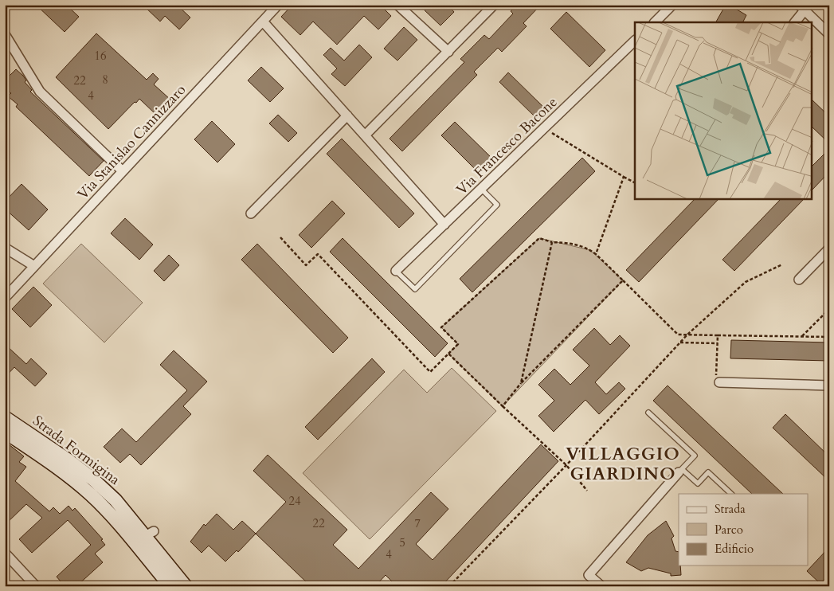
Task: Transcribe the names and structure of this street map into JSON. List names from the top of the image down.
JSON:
{
  "streets": {
    "street": ["Via Stanislao Cannizzaro", "Via Francesco Bacone", "Strada Formigina"]
  },
  "districts": ["VILLAGGIO GIARDINO"],
  "house_numbers": [
    "16",
    "8",
    "22",
    "4",
    "24",
    "22",
    "7",
    "5",
    "4"
  ],
  "legend": ["Strada", "Parco", "Edificio"]
}
